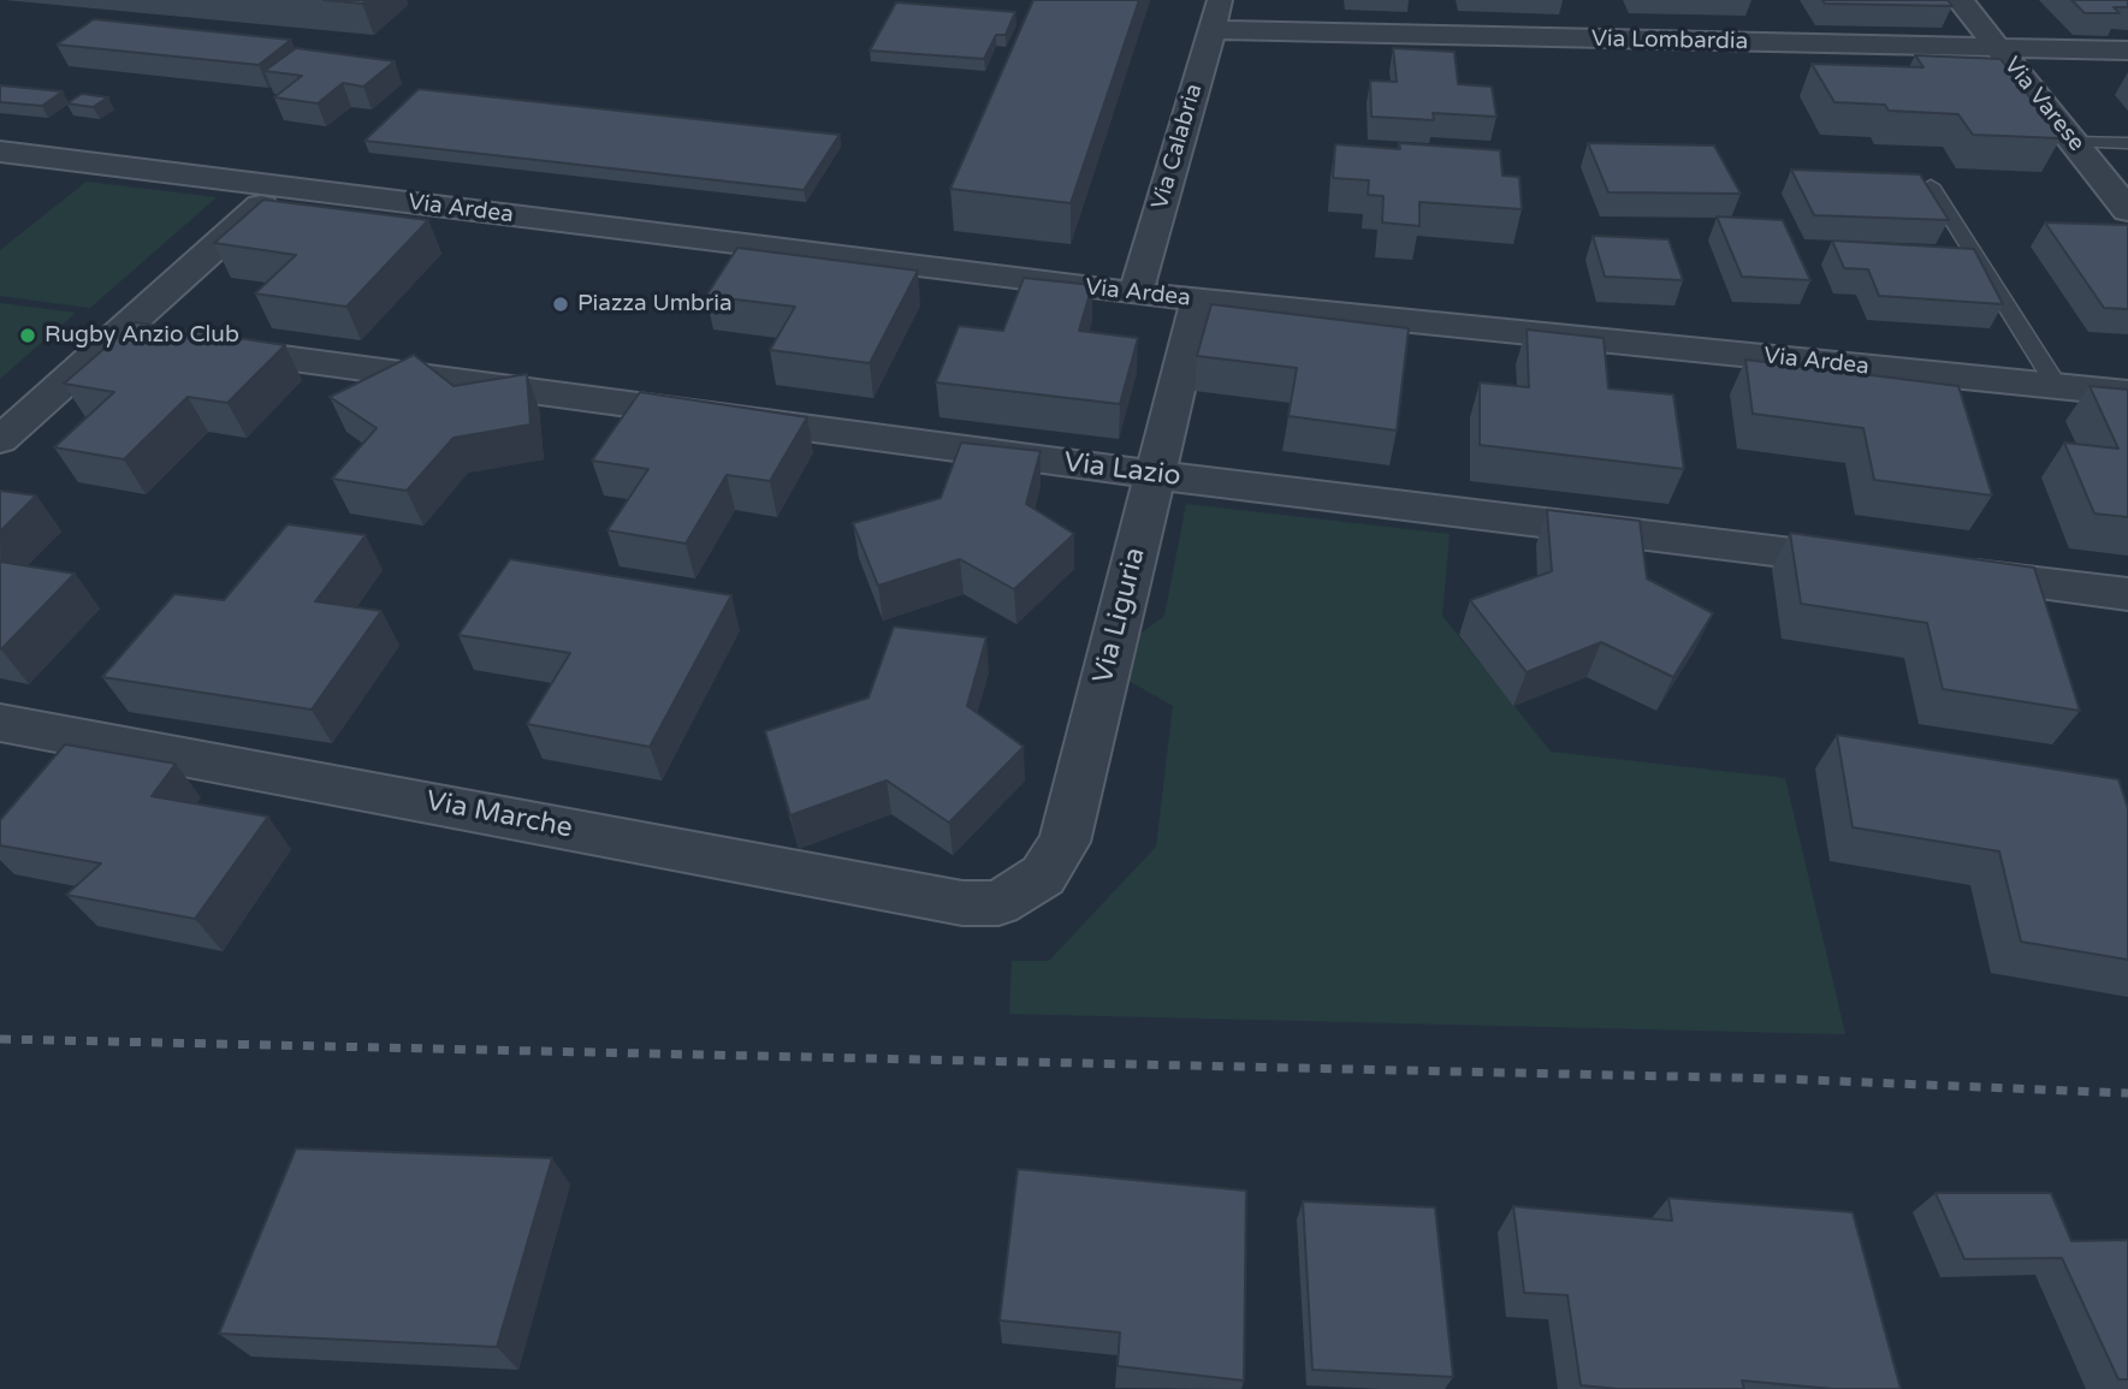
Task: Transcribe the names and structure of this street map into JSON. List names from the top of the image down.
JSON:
{
  "streets": {
    "street": [
      "Via Lombardia",
      "Via Varese",
      "Via Calabria",
      "Via Ardea",
      "Via Lazio",
      "Via Liguria",
      "Via Marche"
    ]
  },
  "crossings": [
    ["Via Lombardia", "Via Varese"],
    ["Via Lombardia", "Via Calabria"],
    ["Via Calabria", "Via Ardea"],
    ["Via Ardea", "Via Liguria"],
    ["Via Lazio", "Via Liguria"],
    ["Via Liguria", "Via Marche"]
  ],
  "places": ["Piazza Umbria", "Rugby Anzio Club"]
}
